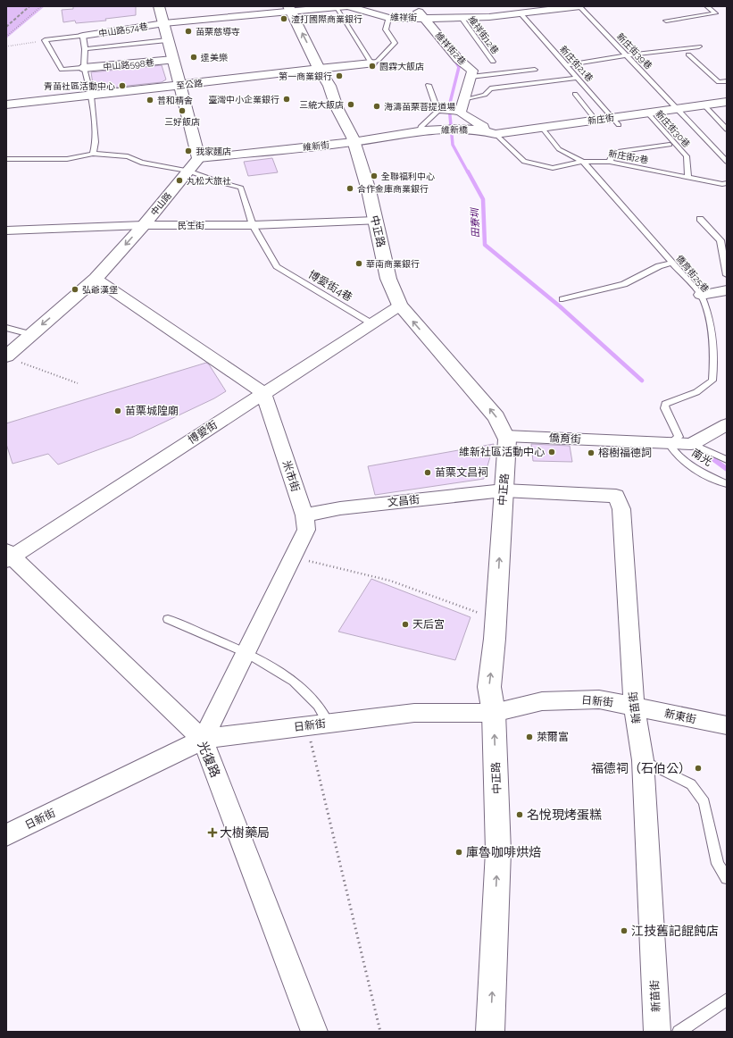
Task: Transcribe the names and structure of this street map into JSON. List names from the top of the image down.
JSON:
{
  "streets": {
    "street": [
      "維祥街",
      "中山路574巷",
      "維祥街2巷",
      "中山路598巷",
      "至公路",
      "新庄街",
      "維新橋",
      "維新街",
      "中山路",
      "民生街",
      "中正路",
      "博愛街",
      "僑育街",
      "米市街",
      "文昌街",
      "日新街",
      "新苗街",
      "新東街",
      "光復路"
    ],
    "lane": [
      "維祥街12巷",
      "新庄街39巷",
      "新庄街21巷",
      "新庄街30巷",
      "新庄街2巷",
      "僑育街25巷",
      "博愛街4巷",
      "南光"
    ]
  },
  "crossings": [
    ["維祥街", "中山路574巷"],
    ["維祥街", "維祥街12巷"],
    ["維祥街", "維祥街2巷"],
    ["維祥街", "新庄街39巷"],
    ["維祥街", "新庄街21巷"],
    ["維祥街", "中正路"],
    ["新庄街39巷", "新庄街"],
    ["新庄街21巷", "新庄街"],
    ["至公路", "中正路"],
    ["新庄街", "新庄街30巷"],
    ["新庄街", "維新橋"],
    ["新庄街", "新庄街2巷"],
    ["新庄街", "僑育街25巷"],
    ["新庄街30巷", "新庄街2巷"],
    ["維新橋", "維新街"],
    ["維新街", "中山路"],
    ["維新街", "中正路"],
    ["新庄街2巷", "僑育街25巷"],
    ["中山路", "民生街"],
    ["民生街", "中正路"],
    ["民生街", "博愛街4巷"],
    ["中正路", "博愛街"],
    ["中正路", "僑育街"],
    ["中正路", "文昌街"],
    ["中正路", "日新街"],
    ["中正路", "新苗街"],
    ["僑育街25巷", "僑育街"],
    ["僑育街25巷", "南光"],
    ["博愛街4巷", "博愛街"],
    ["博愛街", "米市街"],
    ["博愛街", "光復路"],
    ["僑育街", "南光"],
    ["米市街", "文昌街"],
    ["米市街", "日新街"],
    ["米市街", "光復路"],
    ["文昌街", "新苗街"],
    ["日新街", "新苗街"],
    ["日新街", "新東街"],
    ["日新街", "光復路"],
    ["新苗街", "新東街"]
  ],
  "one_way": ["中山路", "中正路"],
  "water": ["田寮圳"],
  "places": {
    "other": [
      "渣打國際商業銀行",
      "苗栗慈導寺",
      "達美樂",
      "園霖大飯店",
      "第一商業銀行",
      "青苗社區活動中心",
      "臺灣中小企業銀行",
      "普和精舍",
      "三統大飯店",
      "海濤苗栗菩提道場",
      "三好飯店",
      "我家麵店",
      "全聯福利中心",
      "丸松大旅社",
      "合作金庫商業銀行",
      "華南商業銀行",
      "弘爺漢堡",
      "苗栗城隍廟",
      "維新社區活動中心",
      "榕樹福德詞",
      "苗栗文昌祠",
      "天后宮",
      "萊爾富",
      "福德祠（石伯公）",
      "名悅現烤蛋糕",
      "庫魯咖啡烘焙",
      "江技舊記餛飩店"
    ],
    "health": ["大樹藥局"]
  }
}
